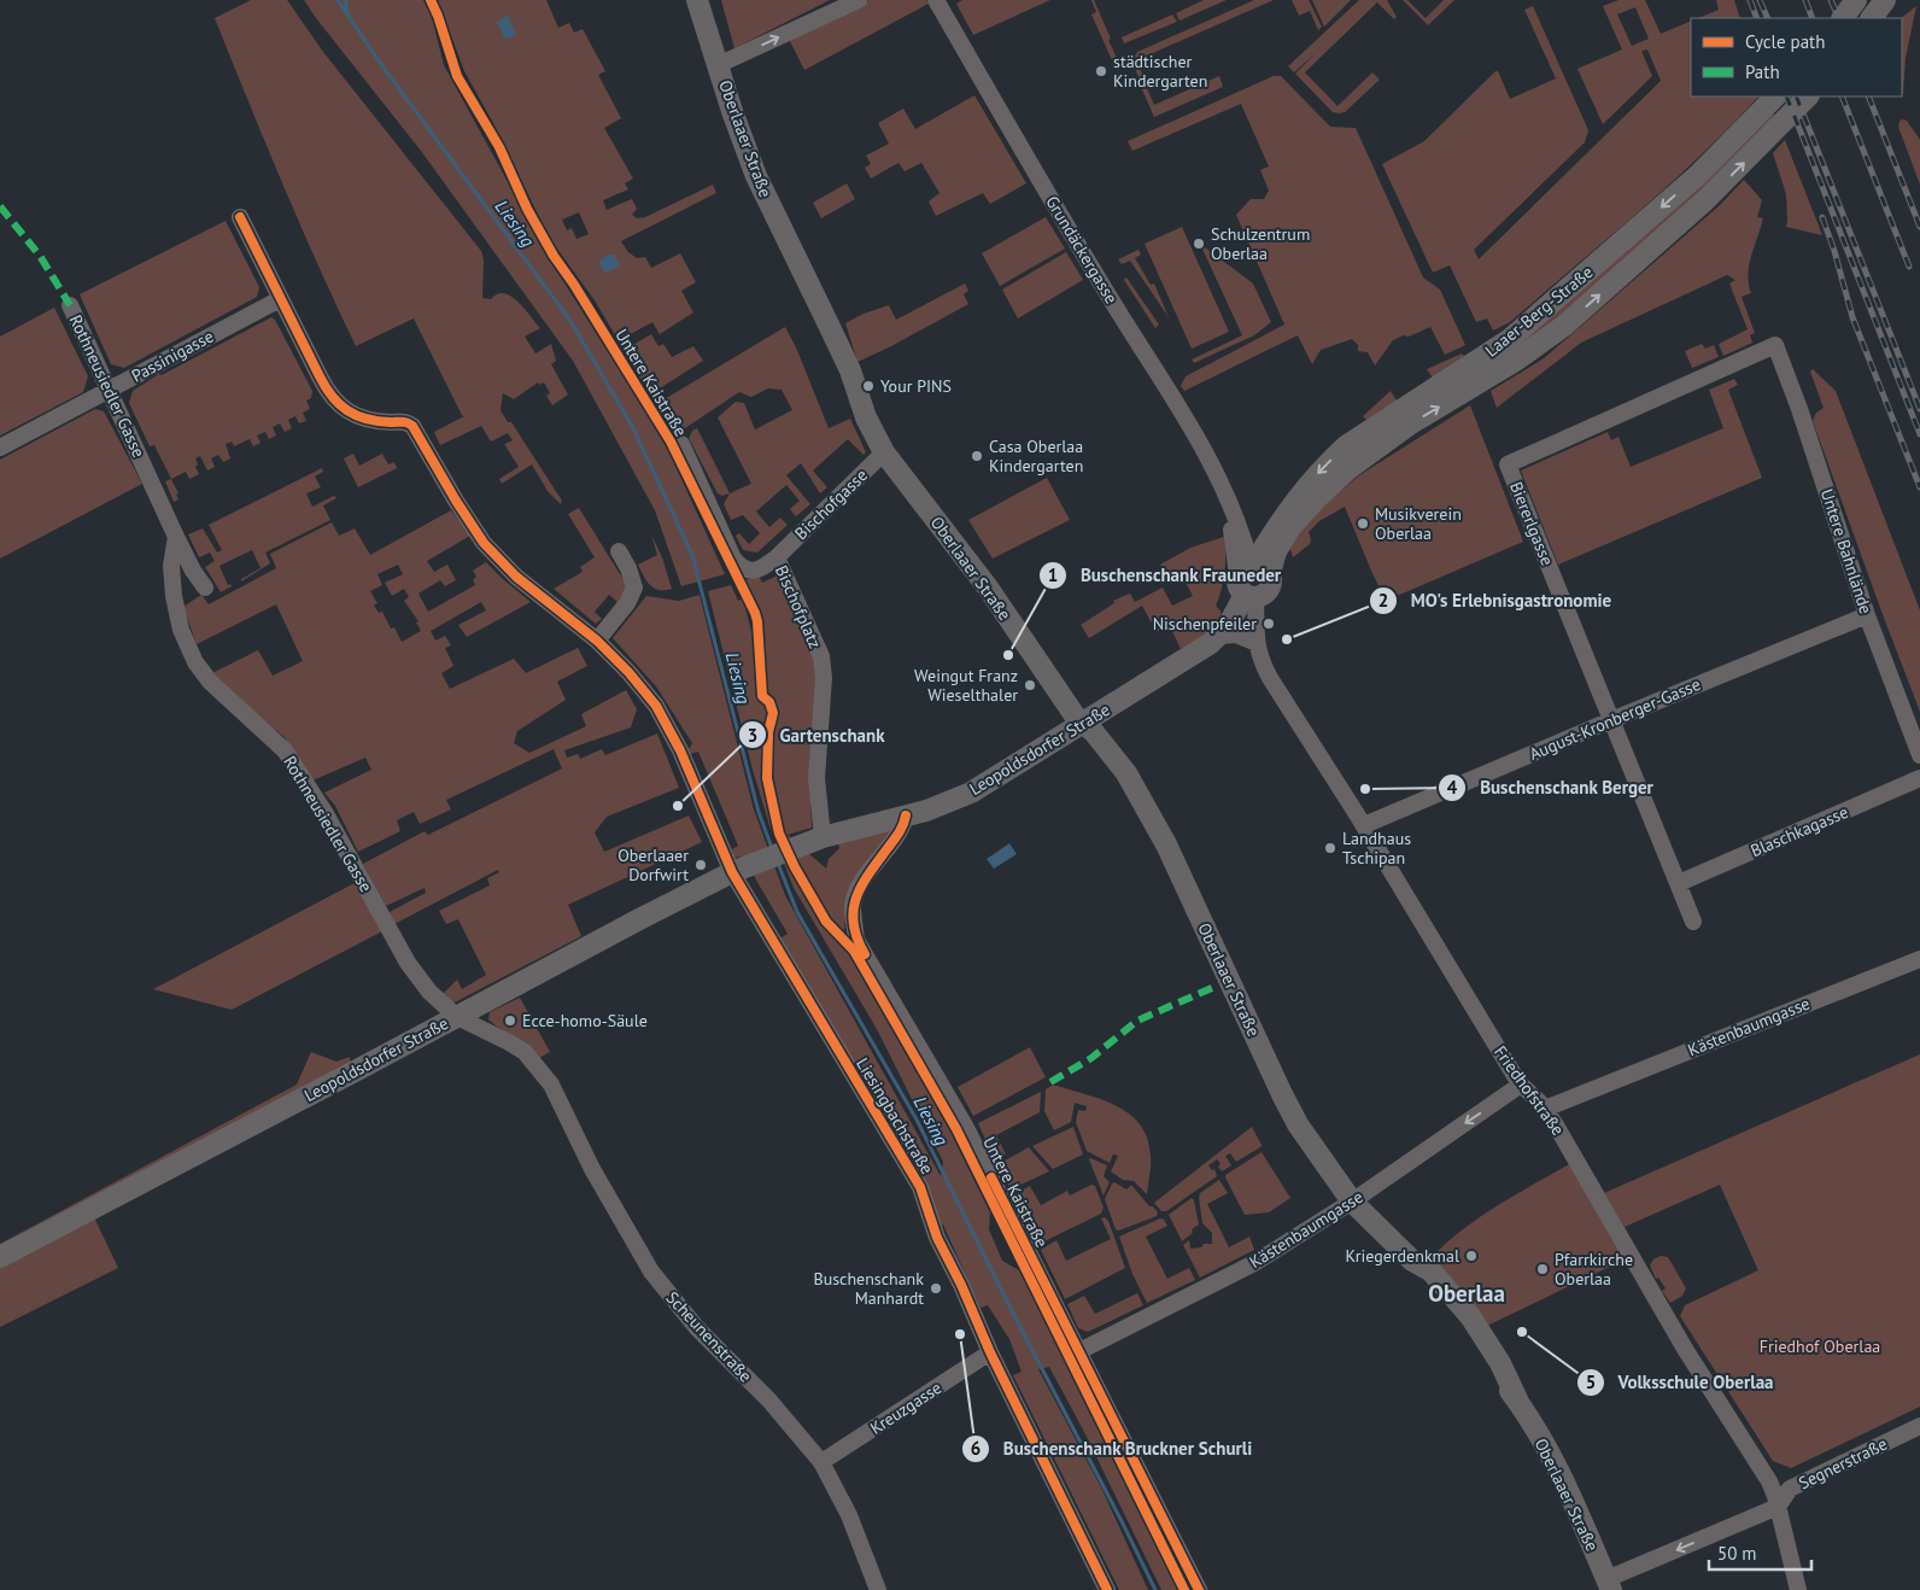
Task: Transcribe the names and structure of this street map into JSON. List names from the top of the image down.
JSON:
{
  "streets": {
    "main road": ["Oberlaaer Straße", "Laaer-Berg-Straße", "Leopoldsdorfer Straße"],
    "street": [
      "Grundäckergasse",
      "Passinigasse",
      "Untere Kaistraße",
      "Rothneusiedler Gasse",
      "Bischofgasse",
      "Biererlgasse",
      "Untere Bahnlände",
      "Bischofplatz",
      "August-Kronberger-Gasse",
      "Blaschkagasse",
      "Kästenbaumgasse",
      "Friedhofstraße",
      "Liesingbachstraße",
      "Scheunenstraße",
      "Kreuzgasse",
      "Segnerstraße"
    ]
  },
  "crossings": [
    ["Oberlaaer Straße", "Bischofgasse"],
    ["Oberlaaer Straße", "Leopoldsdorfer Straße"],
    ["Oberlaaer Straße", "Kästenbaumgasse"],
    ["Oberlaaer Straße", "Segnerstraße"],
    ["Grundäckergasse", "Laaer-Berg-Straße"],
    ["Grundäckergasse", "Leopoldsdorfer Straße"],
    ["Grundäckergasse", "Friedhofstraße"],
    ["Laaer-Berg-Straße", "Leopoldsdorfer Straße"],
    ["Laaer-Berg-Straße", "Friedhofstraße"],
    ["Passinigasse", "Rothneusiedler Gasse"],
    ["Passinigasse", "Liesingbachstraße"],
    ["Untere Kaistraße", "Bischofgasse"],
    ["Untere Kaistraße", "Bischofplatz"],
    ["Untere Kaistraße", "Leopoldsdorfer Straße"],
    ["Untere Kaistraße", "Kästenbaumgasse"],
    ["Rothneusiedler Gasse", "Leopoldsdorfer Straße"],
    ["Rothneusiedler Gasse", "Scheunenstraße"],
    ["Bischofgasse", "Bischofplatz"],
    ["Biererlgasse", "Untere Bahnlände"],
    ["Biererlgasse", "August-Kronberger-Gasse"],
    ["Biererlgasse", "Blaschkagasse"],
    ["Untere Bahnlände", "August-Kronberger-Gasse"],
    ["Bischofplatz", "Leopoldsdorfer Straße"],
    ["August-Kronberger-Gasse", "Friedhofstraße"],
    ["Leopoldsdorfer Straße", "Friedhofstraße"],
    ["Leopoldsdorfer Straße", "Liesingbachstraße"],
    ["Leopoldsdorfer Straße", "Scheunenstraße"],
    ["Kästenbaumgasse", "Friedhofstraße"],
    ["Friedhofstraße", "Segnerstraße"],
    ["Liesingbachstraße", "Kreuzgasse"],
    ["Scheunenstraße", "Kreuzgasse"]
  ],
  "one_way": ["Segnerstraße"],
  "districts": ["Oberlaa"],
  "water": ["Liesing"],
  "parks": ["Friedhof Oberlaa"],
  "places": [
    "städtischer Kindergarten",
    "Schulzentrum Oberlaa",
    "Your PINS",
    "Casa Oberlaa Kindergarten",
    "Musikverein Oberlaa",
    "Nischenpfeiler",
    "MO's Erlebnisgastronomie",
    "Buschenschank Frauneder",
    "Weingut Franz Wieselthaler",
    "Buschenschank Berger",
    "Gartenschank",
    "Landhaus Tschipan",
    "Oberlaaer Dorfwirt",
    "Ecce-homo-Säule",
    "Kriegerdenkmal",
    "Pfarrkirche Oberlaa",
    "Buschenschank Manhardt",
    "Volksschule Oberlaa",
    "Buschenschank Bruckner Schurli"
  ],
  "legend": ["Cycle path", "Path"],
  "scale_bar": "50 m"
}
